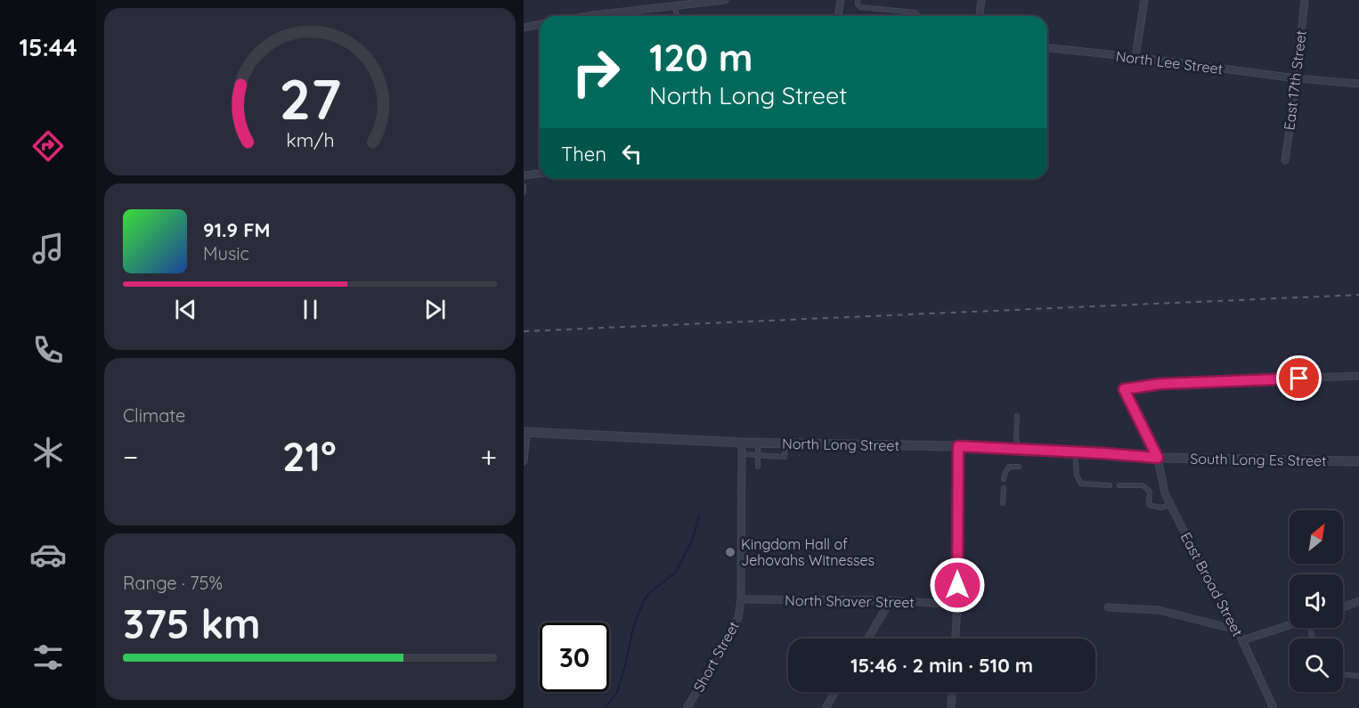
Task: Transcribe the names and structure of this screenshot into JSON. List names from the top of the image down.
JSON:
{
  "streets": {
    "street": [
      "North Lee Street",
      "East 17th Street",
      "North Long Street",
      "South Long Es Street",
      "East Broad Street",
      "North Shaver Street",
      "Short Street"
    ]
  },
  "crossings": [
    ["North Lee Street", "East 17th Street"],
    ["North Long Street", "South Long Es Street"],
    ["North Long Street", "East Broad Street"],
    ["North Long Street", "Short Street"],
    ["South Long Es Street", "East Broad Street"],
    ["North Shaver Street", "Short Street"]
  ],
  "places": ["Kingdom Hall of Jehovahs Witnesses"],
  "north": "top right",
  "page": {
    "tabs": "15:44",
    "turn": ["120 m", "North Long Street"],
    "then": "Then",
    "song": ["91.9 FM", "Music"],
    "tile": [
      "Climate",
      ["Range · 75%", "375 km"]
    ],
    "heat": ["−", "21°", "+"],
    "limit": "30",
    "trip": "15:46 · 2 min · 510 m",
    "gauge": ["27", "km/h"]
  }
}
